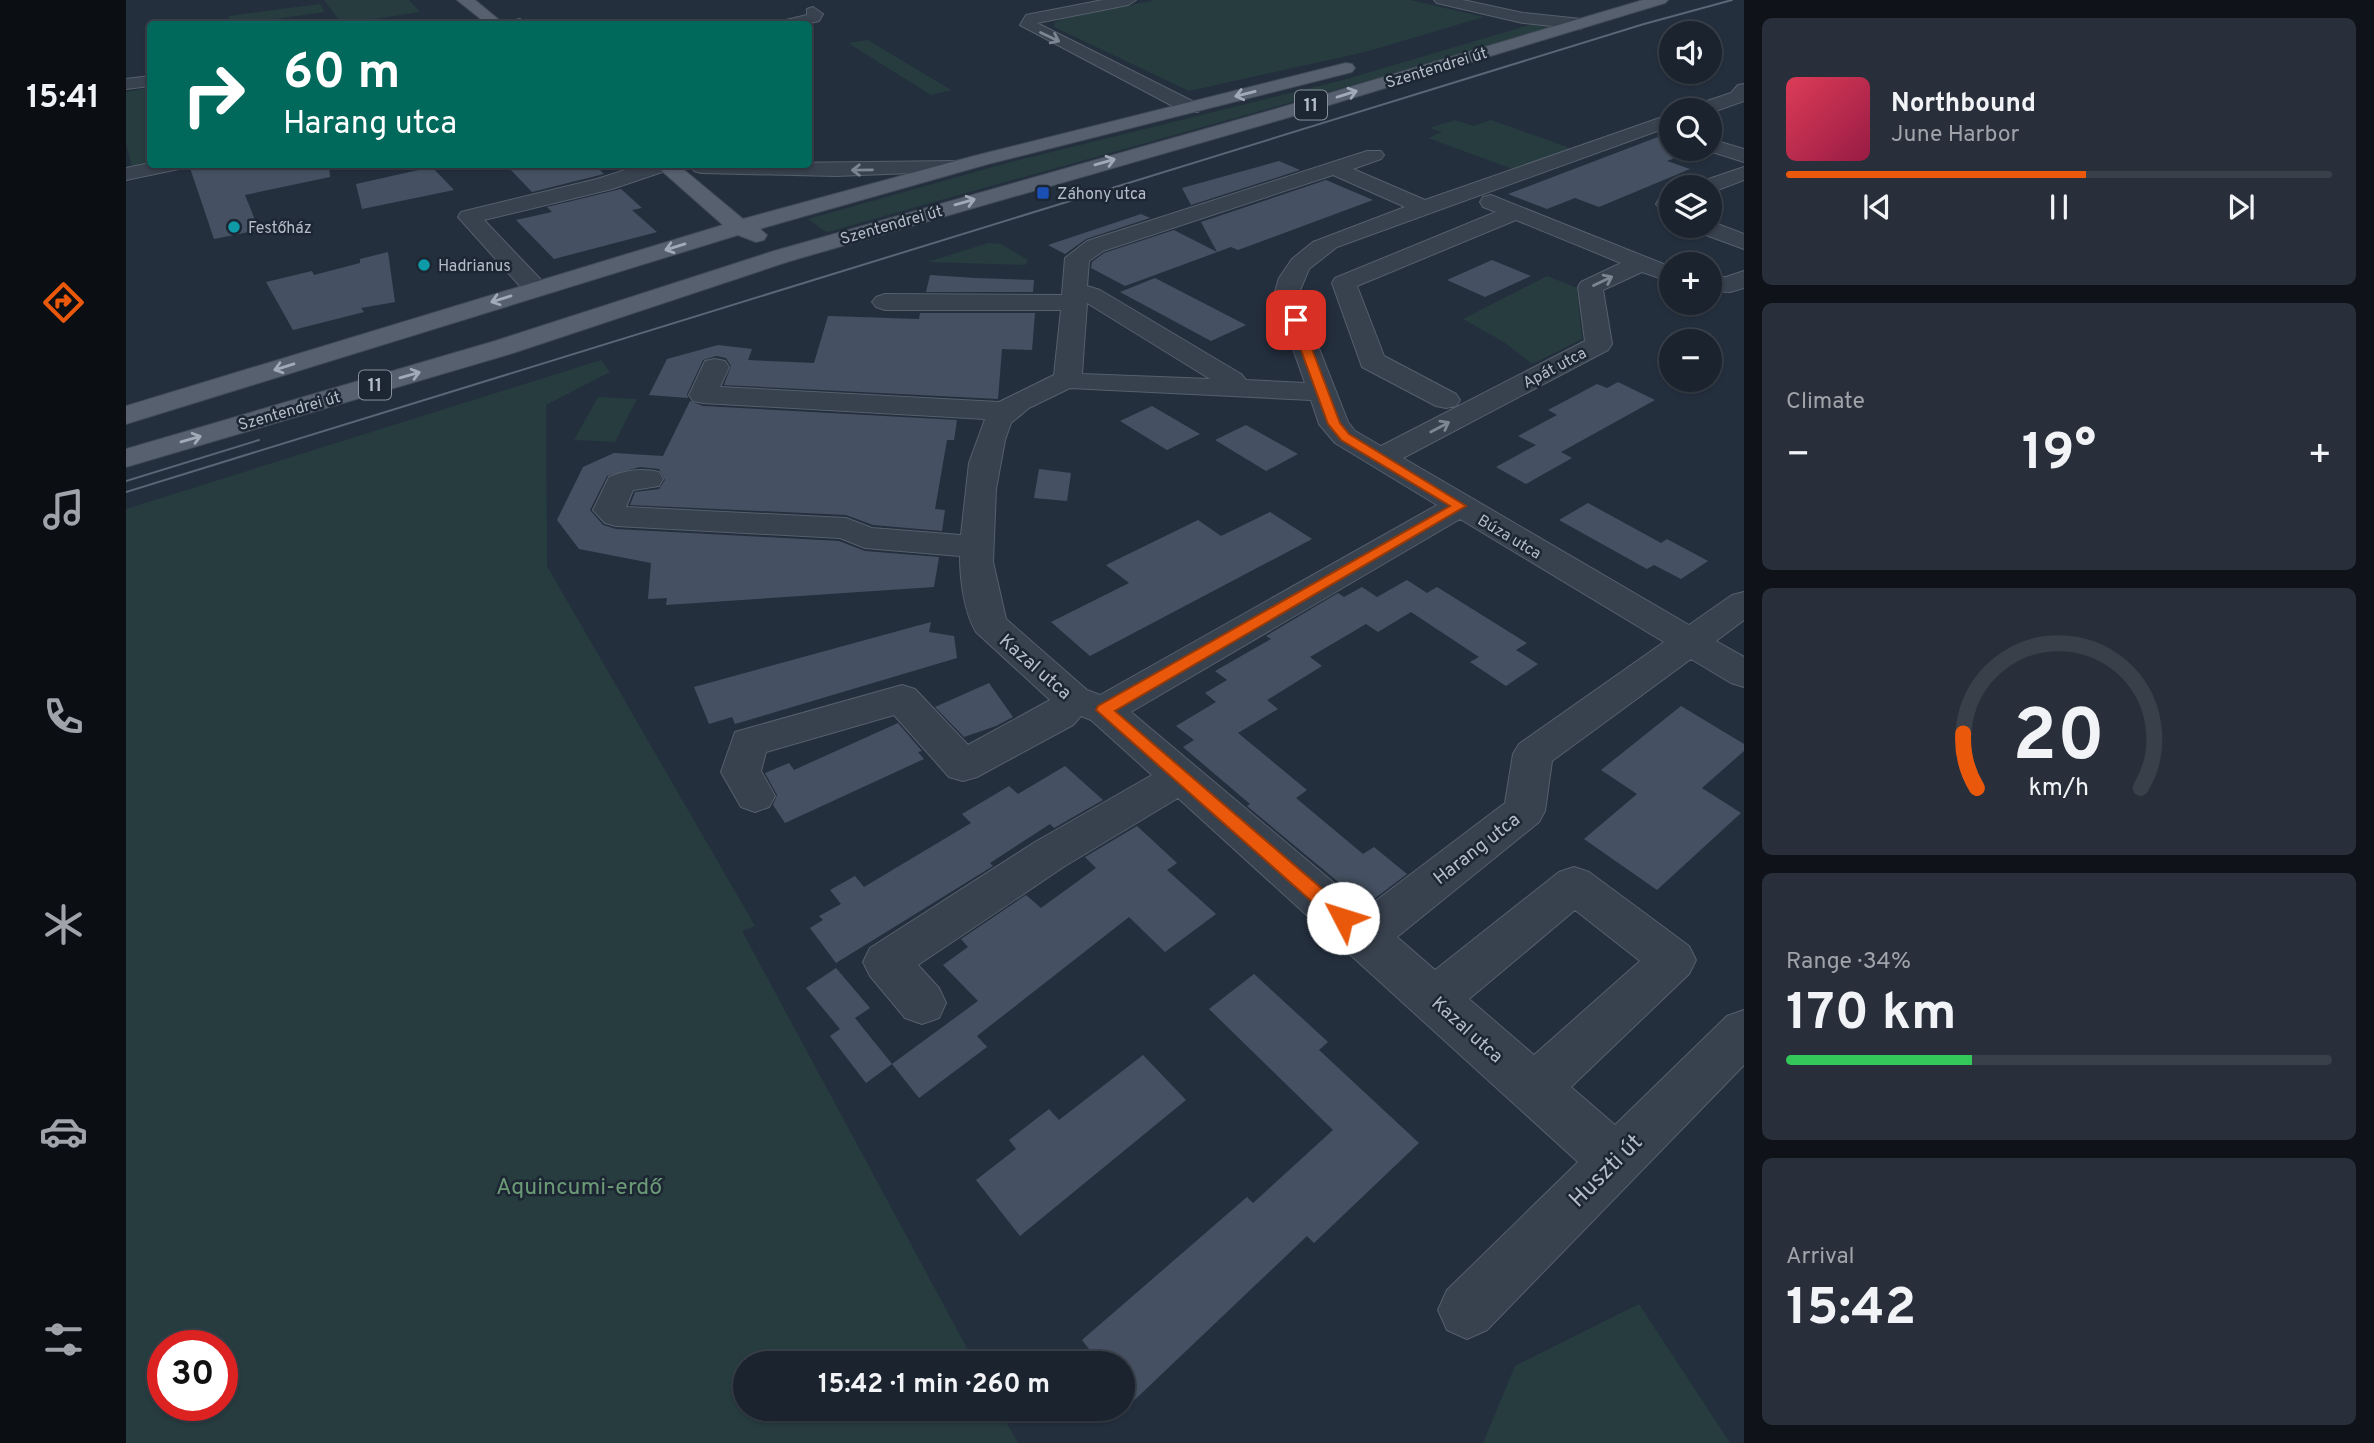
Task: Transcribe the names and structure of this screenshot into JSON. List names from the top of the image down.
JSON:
{
  "streets": {
    "main road": ["Szentendrei út", "11"],
    "street": [
      "Apát utca",
      "Búza utca",
      "Kazal utca",
      "Harang utca",
      "Huszti út"
    ]
  },
  "crossings": [
    ["Apát utca", "Búza utca"],
    ["Búza utca", "Harang utca"],
    ["Kazal utca", "Harang utca"],
    ["Kazal utca", "Huszti út"]
  ],
  "parks": ["Aquincumi-erdő"],
  "places": {
    "transit": ["Záhony utca"],
    "other": ["Festőház", "Hadrianus"]
  },
  "page": {
    "tabs": "15:41",
    "map_buttons": ["+", "−"],
    "turn": ["60 m", "Harang utca"],
    "song": ["Northbound", "June Harbor"],
    "tile": [
      "Climate",
      ["Range · 34%", "170 km"],
      ["Arrival", "15:42"]
    ],
    "heat": ["−", "19°", "+"],
    "limit": "30",
    "trip": "15:42 · 1 min · 260 m",
    "gauge": ["20", "km/h"]
  }
}
